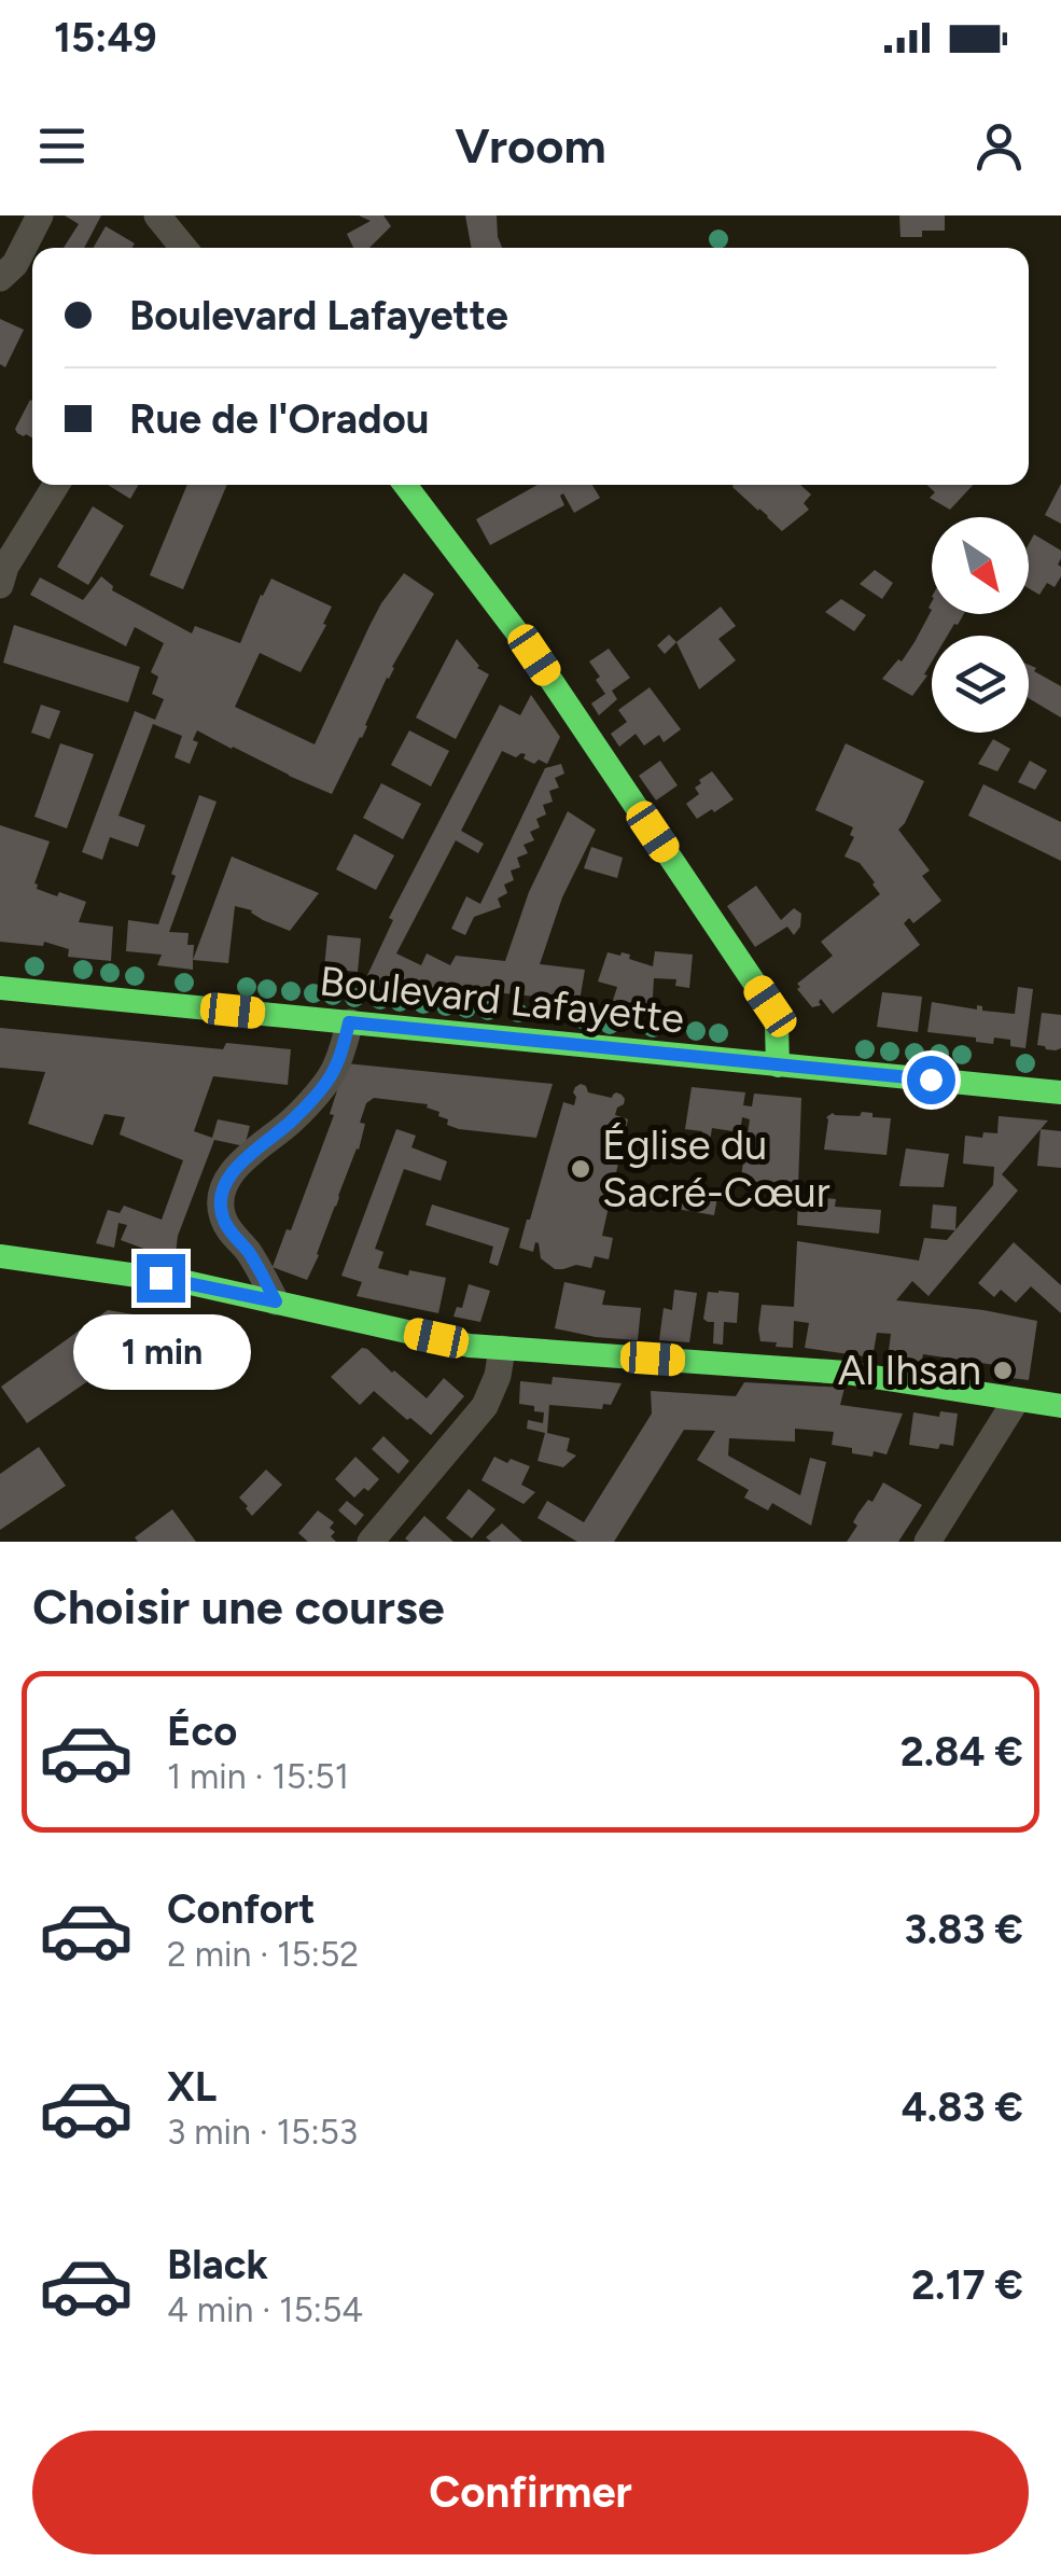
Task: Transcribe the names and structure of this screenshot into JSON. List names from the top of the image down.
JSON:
{
  "streets": {
    "street": ["Boulevard Lafayette"]
  },
  "places": ["Église du Sacré-Cœur", "Al Ihsan"],
  "north": "bottom right",
  "page": {
    "status": "15:49",
    "header": "Vroom",
    "banner": ["Boulevard Lafayette", "Rue de l'Oradou"],
    "bubble": "1 min",
    "heading": "Choisir une course",
    "list": [
      {
        "name": "Éco",
        "note": "1 min · 15:51",
        "value": "2.84 €"
      },
      {
        "name": "Confort",
        "note": "2 min · 15:52",
        "value": "3.83 €"
      },
      {
        "name": "XL",
        "note": "3 min · 15:53",
        "value": "4.83 €"
      },
      {
        "name": "Black",
        "note": "4 min · 15:54",
        "value": "2.17 €"
      }
    ],
    "buttons": "Confirmer"
  }
}
